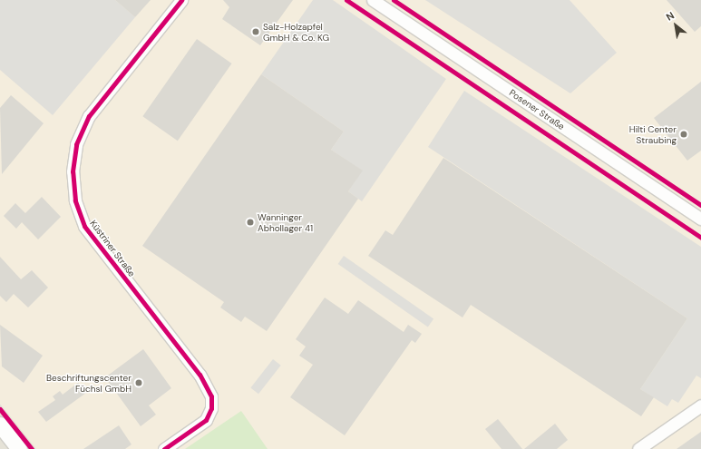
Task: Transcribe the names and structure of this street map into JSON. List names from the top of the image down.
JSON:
{
  "streets": {
    "street": ["Posener Straße", "Küstriner Straße"]
  },
  "places": [
    "Salz-Holzapfel GmbH & Co. KG",
    "Hilti Center Straubing",
    "Wanninger Abhollager 41",
    "Beschriftungscenter Füchsl GmbH"
  ],
  "north": "top left"
}
